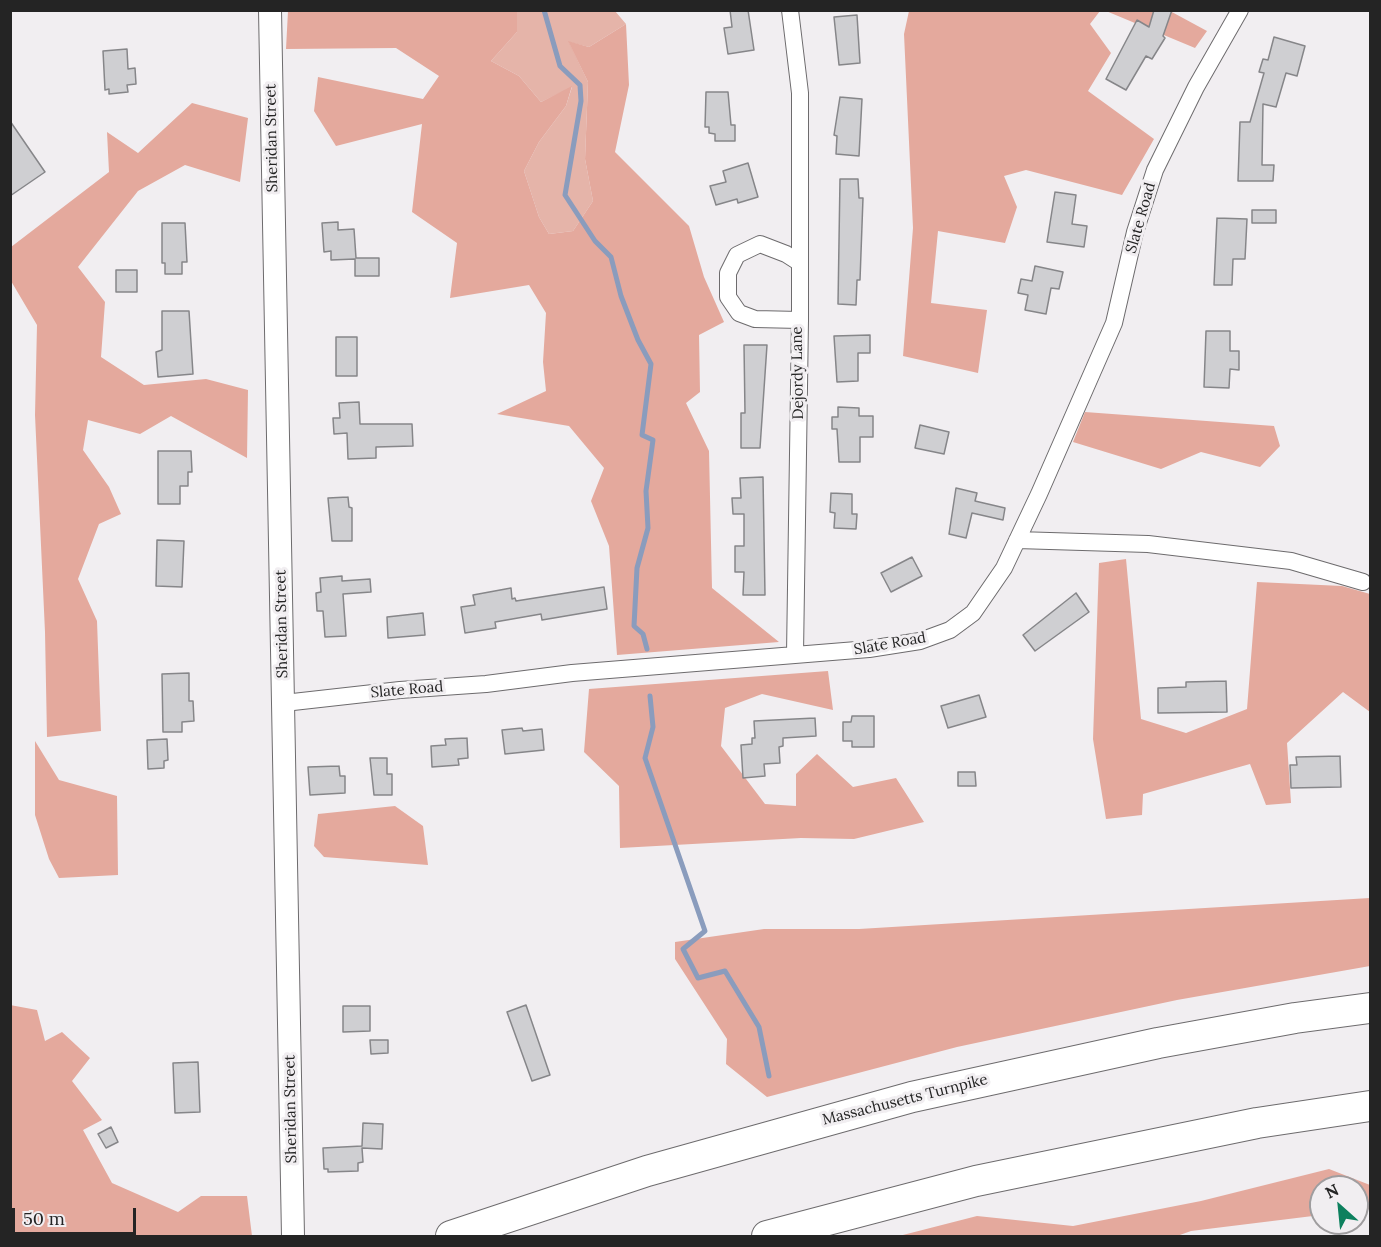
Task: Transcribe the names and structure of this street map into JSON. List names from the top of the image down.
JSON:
{
  "streets": {
    "highway": ["Massachusetts Turnpike"],
    "street": ["Sheridan Street", "Slate Road", "Dejordy Lane"]
  },
  "crossings": [
    ["Sheridan Street", "Slate Road"],
    ["Slate Road", "Dejordy Lane"]
  ],
  "scale_bar": "50 m",
  "north": "top left"
}
